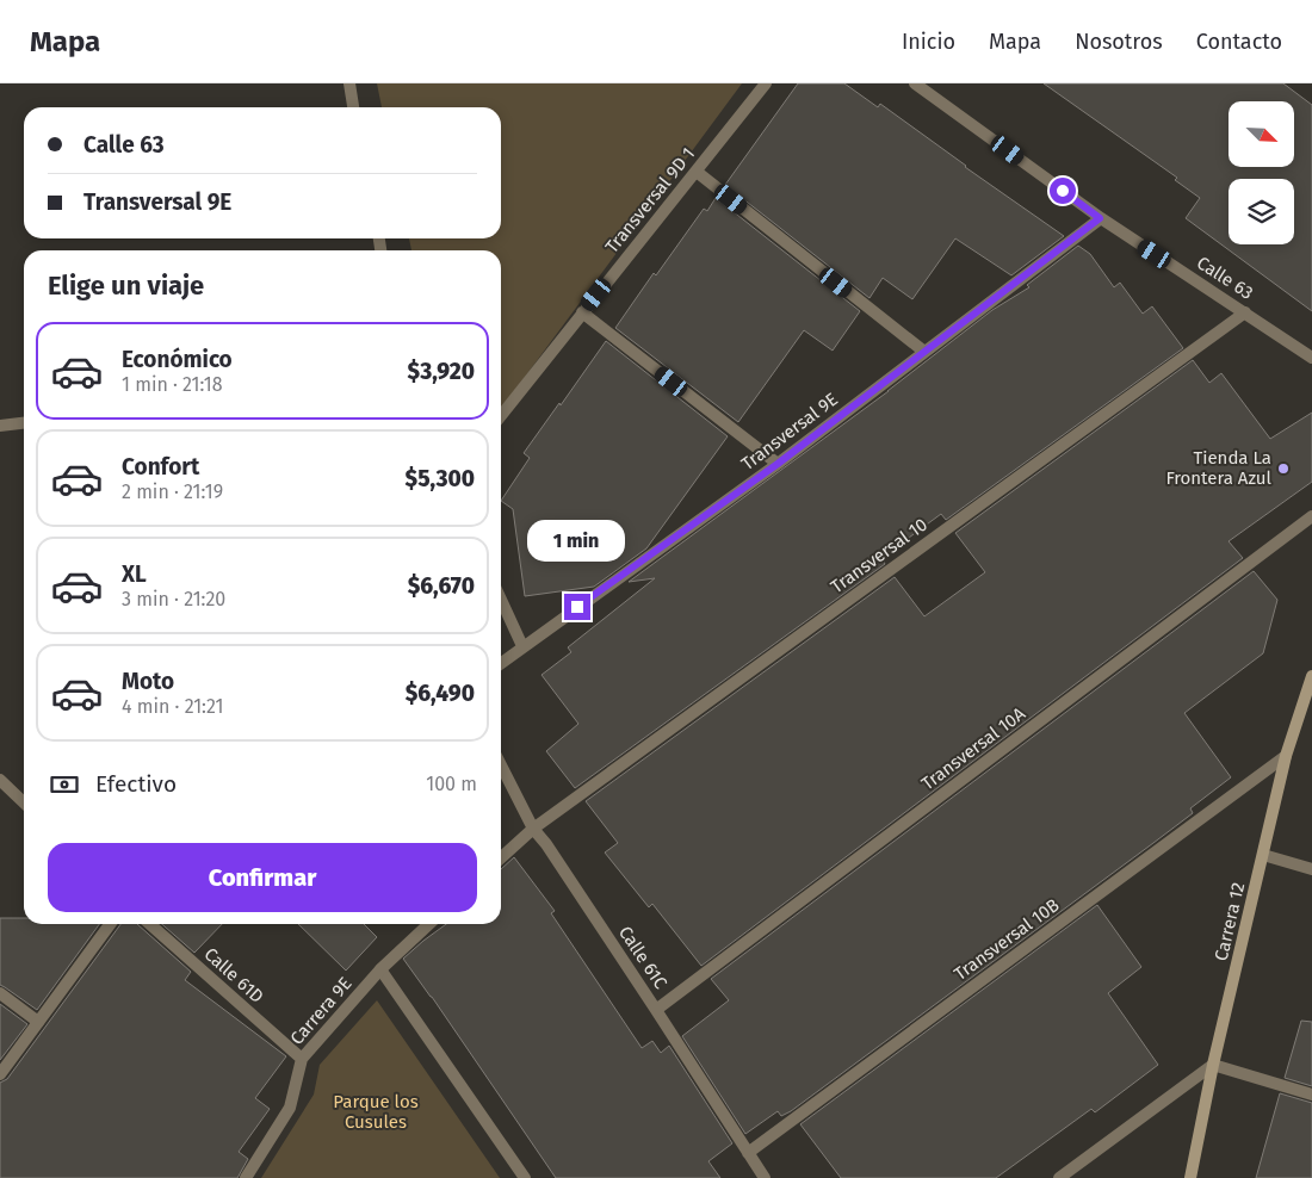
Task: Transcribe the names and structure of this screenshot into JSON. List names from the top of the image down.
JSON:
{
  "streets": {
    "main road": ["Carrera 12"],
    "street": [
      "Transversal 9D 1",
      "Calle 63",
      "Transversal 9E",
      "Transversal 10",
      "Transversal 10A",
      "Transversal 10B",
      "Calle 61C",
      "Calle 61D",
      "Carrera 9E"
    ]
  },
  "crossings": [
    ["Calle 63", "Transversal 9E"],
    ["Calle 63", "Transversal 10"],
    ["Transversal 10", "Calle 61C"],
    ["Transversal 10A", "Calle 61C"],
    ["Carrera 12", "Transversal 10B"],
    ["Transversal 10B", "Calle 61C"],
    ["Calle 61D", "Carrera 9E"]
  ],
  "parks": ["Parque los Cusules"],
  "places": ["Tienda La Frontera Azul"],
  "north": "bottom right",
  "page": {
    "header": "Mapa",
    "nav": [
      "Inicio",
      "Mapa",
      "Nosotros",
      "Contacto"
    ],
    "banner": ["Calle 63", "Transversal 9E"],
    "heading": "Elige un viaje",
    "list": [
      {
        "name": "Económico",
        "note": "1 min · 21:18",
        "value": "$3,920"
      },
      {
        "name": "Confort",
        "note": "2 min · 21:19",
        "value": "$5,300"
      },
      {
        "name": "XL",
        "note": "3 min · 21:20",
        "value": "$6,670"
      },
      {
        "name": "Moto",
        "note": "4 min · 21:21",
        "value": "$6,490"
      }
    ],
    "bubble": "1 min",
    "pay": ["Efectivo", "100 m"],
    "buttons": "Confirmar"
  }
}
